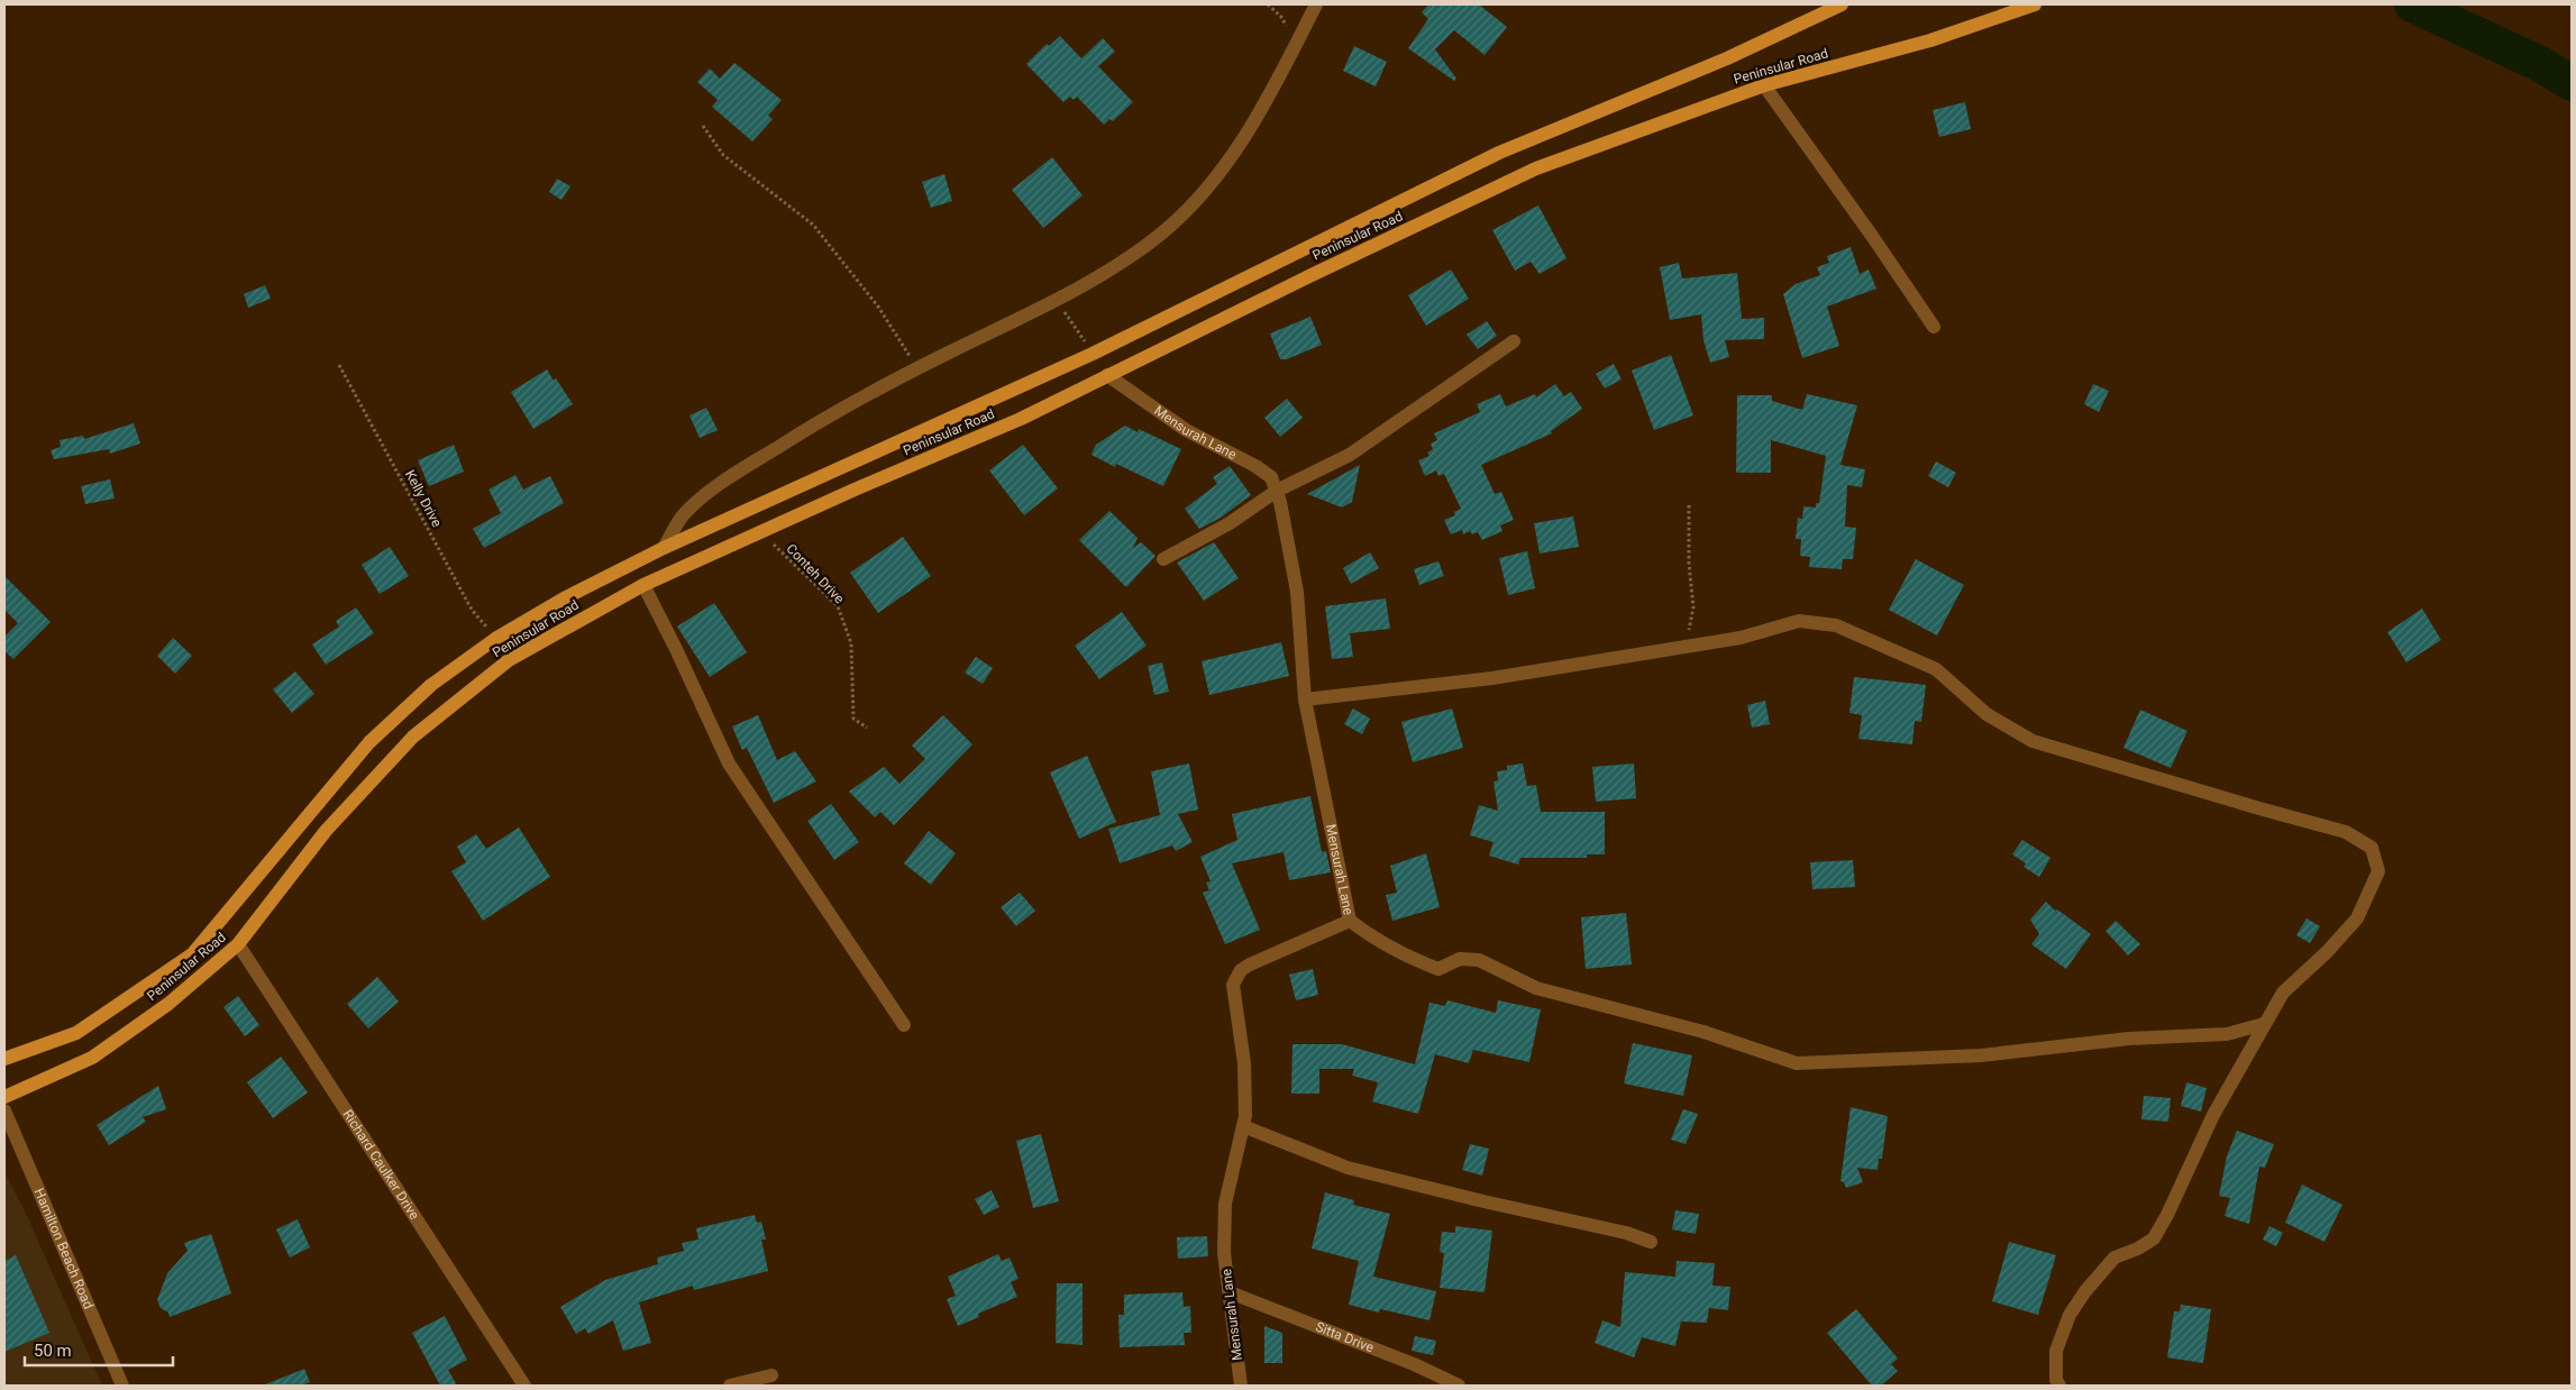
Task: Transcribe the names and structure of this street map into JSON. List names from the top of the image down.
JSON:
{
  "streets": {
    "main road": ["Peninsular Road"],
    "street": [
      "Mensurah Lane",
      "Richard Caulker Drive",
      "Hamilton Beach Road",
      "Sitta Drive"
    ],
    "path": ["Kelly Drive", "Conteh Drive"]
  },
  "crossings": [
    ["Peninsular Road", "Mensurah Lane"],
    ["Peninsular Road", "Kelly Drive"],
    ["Peninsular Road", "Conteh Drive"],
    ["Peninsular Road", "Richard Caulker Drive"],
    ["Mensurah Lane", "Sitta Drive"]
  ],
  "scale_bar": "50 m"
}
